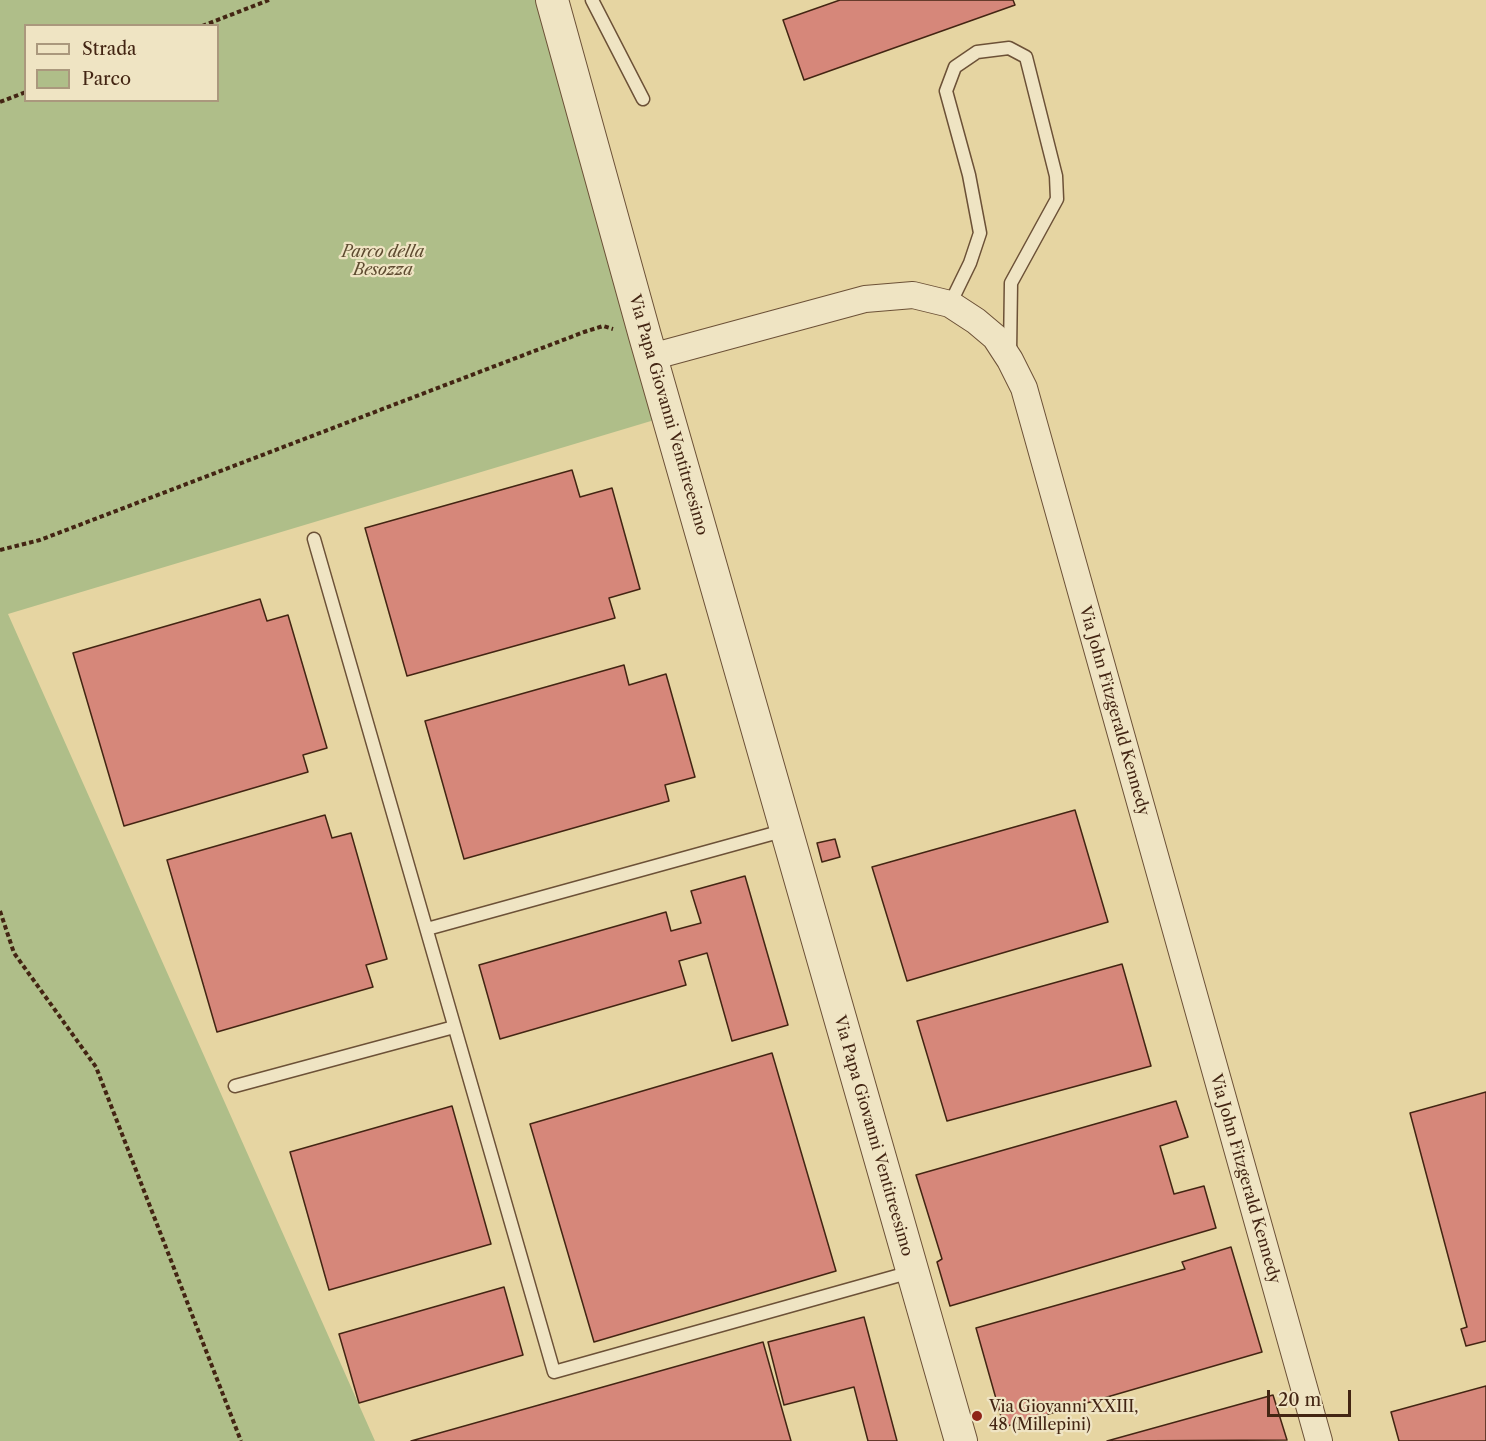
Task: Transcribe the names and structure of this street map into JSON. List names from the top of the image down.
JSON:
{
  "streets": {
    "street": ["Via Papa Giovanni Ventitreesimo", "Via John Fitzgerald Kennedy"]
  },
  "crossings": [
    ["Via Papa Giovanni Ventitreesimo", "Via John Fitzgerald Kennedy"]
  ],
  "parks": ["Parco della Besozza"],
  "places": ["Via Giovanni XXIII, 48 (Millepini)"],
  "legend": ["Strada", "Parco"],
  "scale_bar": "20 m"
}
